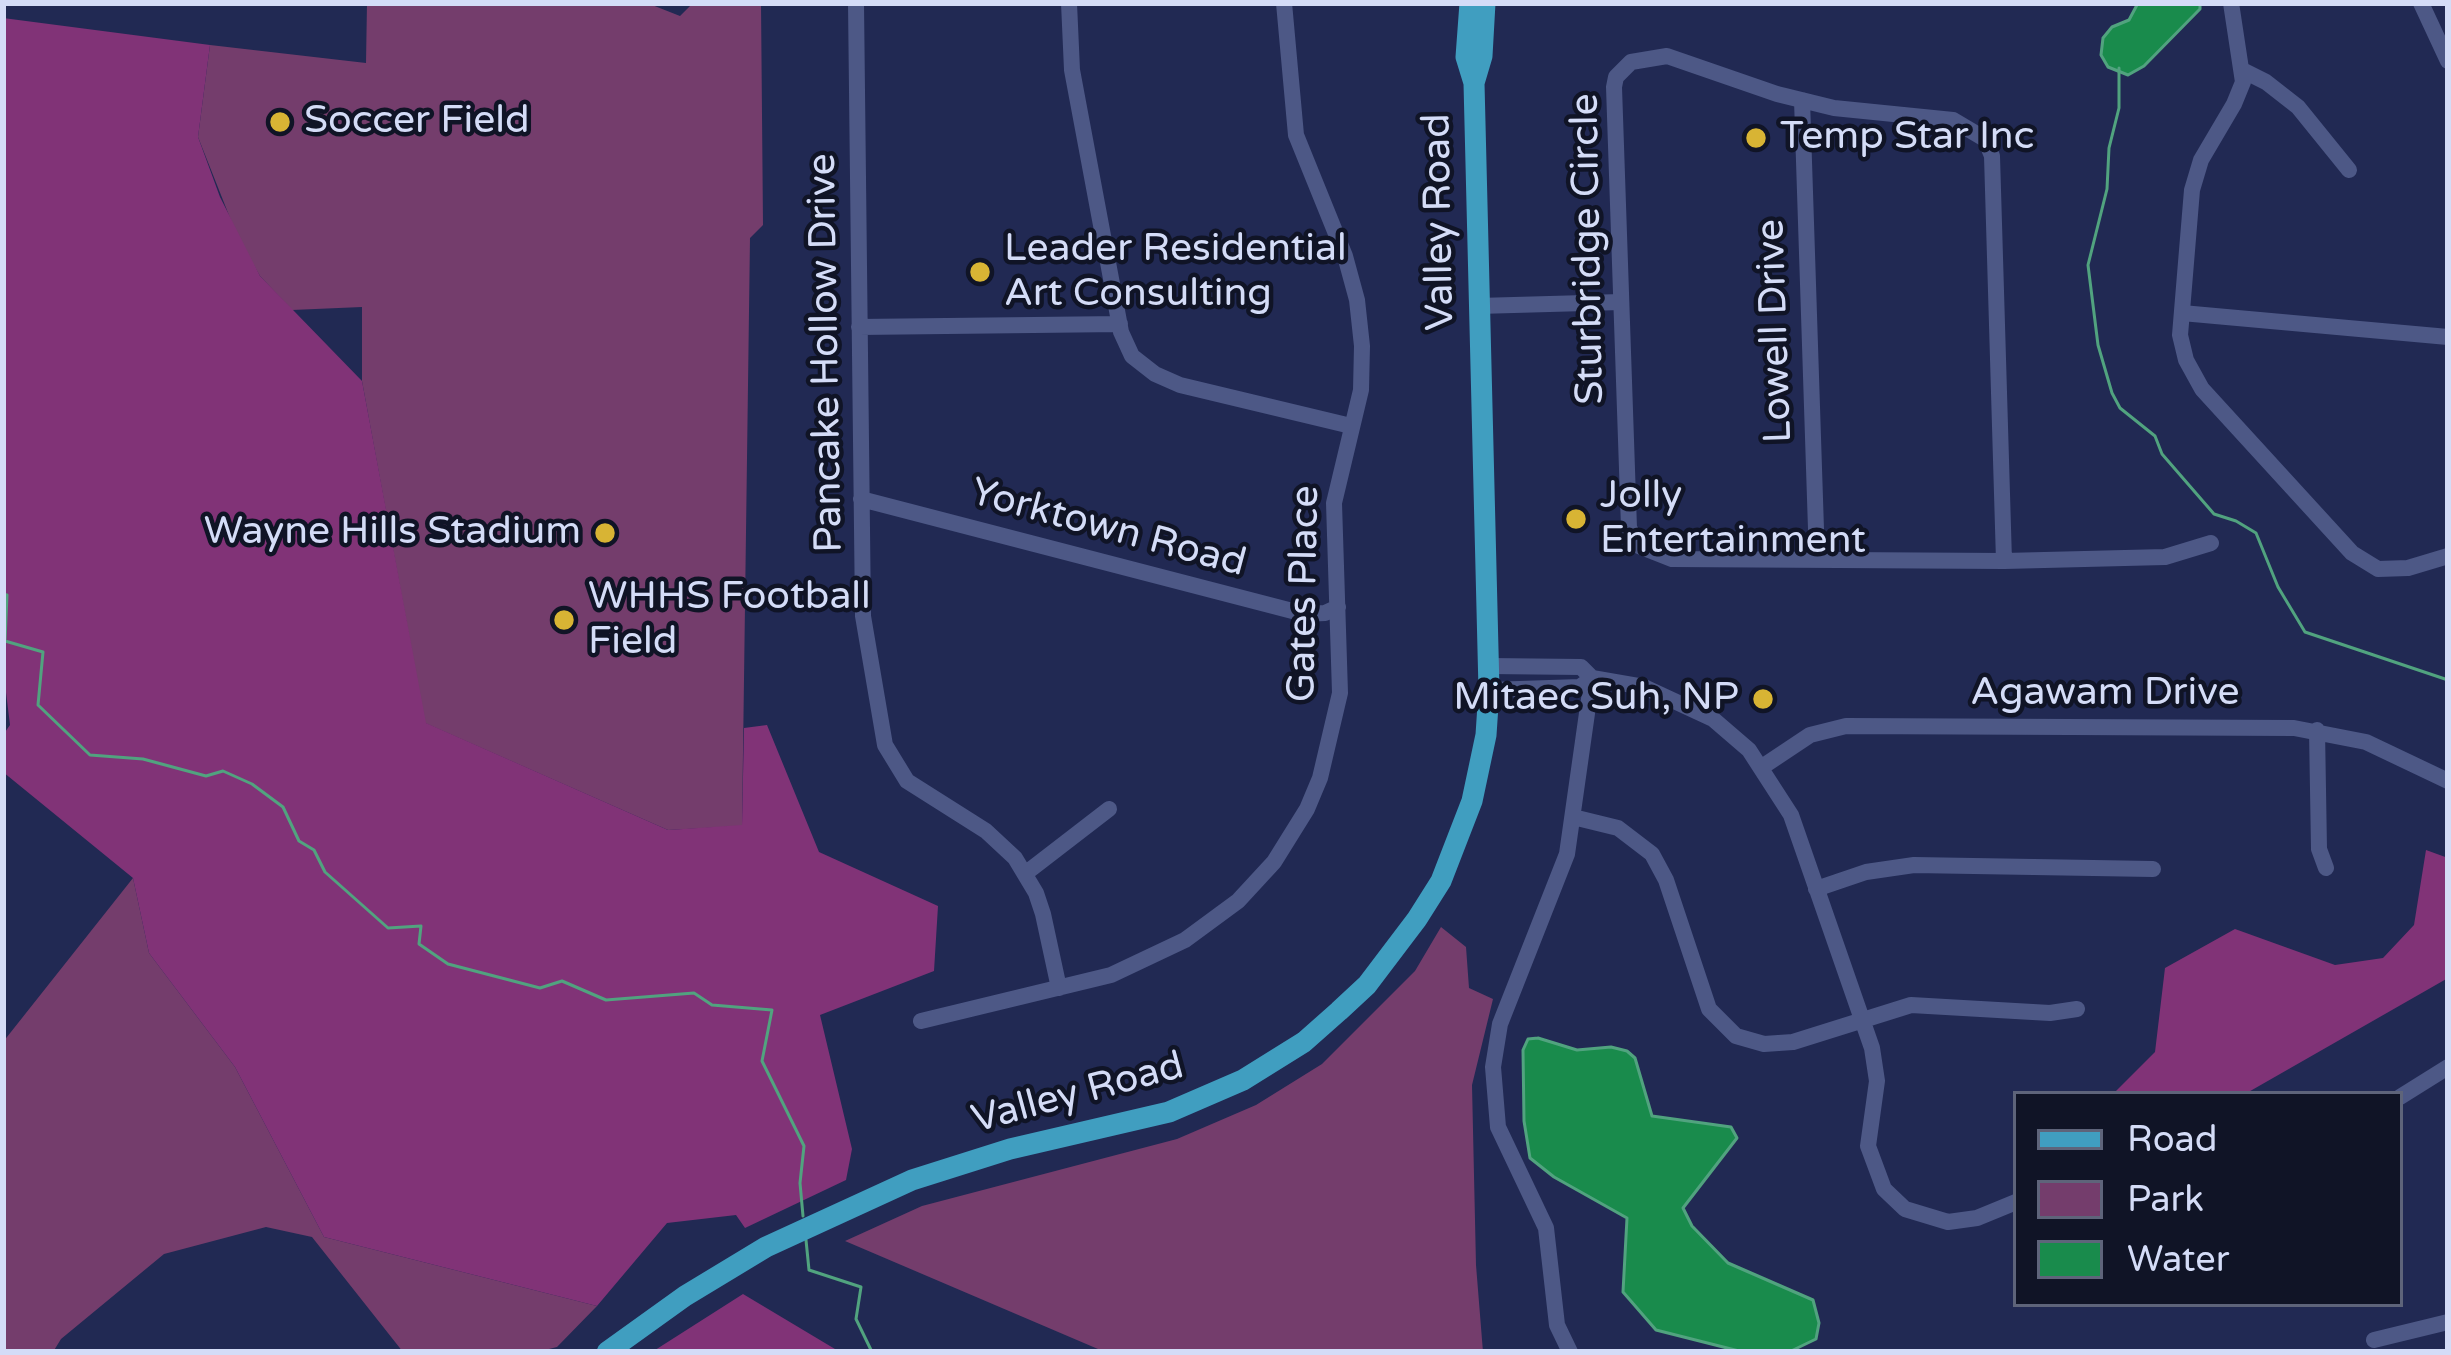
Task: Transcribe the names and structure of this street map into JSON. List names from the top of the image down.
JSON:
{
  "streets": {
    "main road": ["Valley Road"],
    "street": [
      "Sturbridge Circle",
      "Lowell Drive",
      "Pancake Hollow Drive",
      "Yorktown Road",
      "Gates Place",
      "Agawam Drive"
    ]
  },
  "crossings": [
    ["Sturbridge Circle", "Lowell Drive"],
    ["Pancake Hollow Drive", "Yorktown Road"],
    ["Pancake Hollow Drive", "Gates Place"],
    ["Yorktown Road", "Gates Place"]
  ],
  "places": [
    "Soccer Field",
    "Temp Star Inc",
    "Leader Residential Art Consulting",
    "Jolly Entertainment",
    "Wayne Hills Stadium",
    "WHHS Football Field",
    "Mitaec Suh, NP"
  ],
  "legend": ["Road", "Park", "Water"]
}
